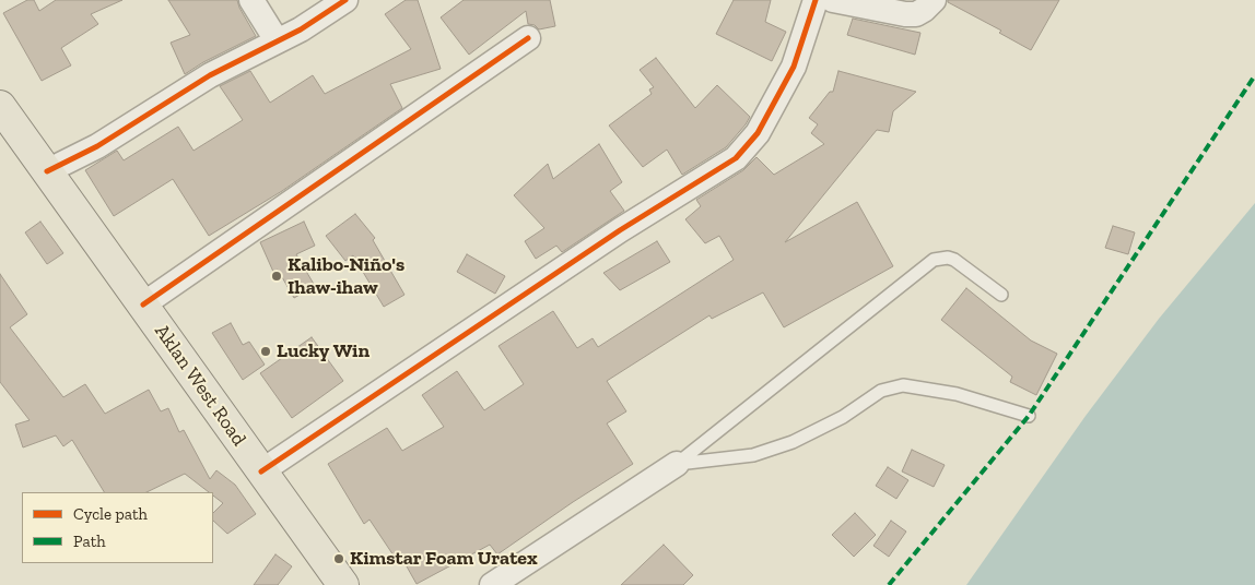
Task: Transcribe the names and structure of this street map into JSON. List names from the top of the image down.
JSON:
{
  "streets": {
    "main road": ["Aklan West Road"]
  },
  "places": ["Kalibo-Niño's Ihaw-ihaw", "Lucky Win", "Kimstar Foam Uratex"],
  "legend": ["Cycle path", "Path"]
}
